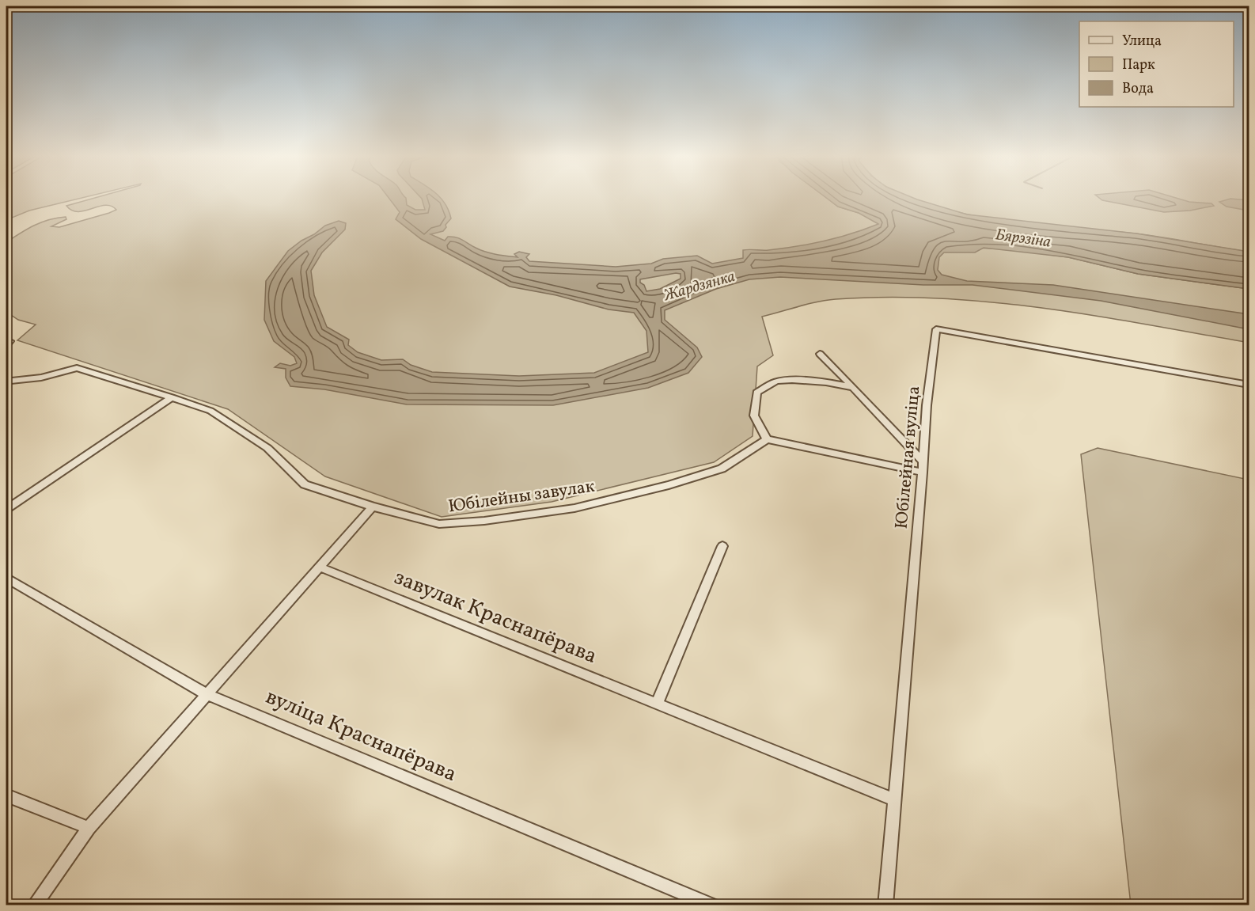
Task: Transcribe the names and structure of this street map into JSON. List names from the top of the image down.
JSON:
{
  "streets": {
    "street": [
      "Юбілейная вуліца",
      "Юбілейны завулак",
      "завулак Краснапёрава",
      "вуліца Краснапёрава"
    ]
  },
  "crossings": [
    ["Юбілейная вуліца", "завулак Краснапёрава"]
  ],
  "water": ["Бярэзіна", "Жардзянка"],
  "legend": ["Улица", "Парк", "Вода"]
}
